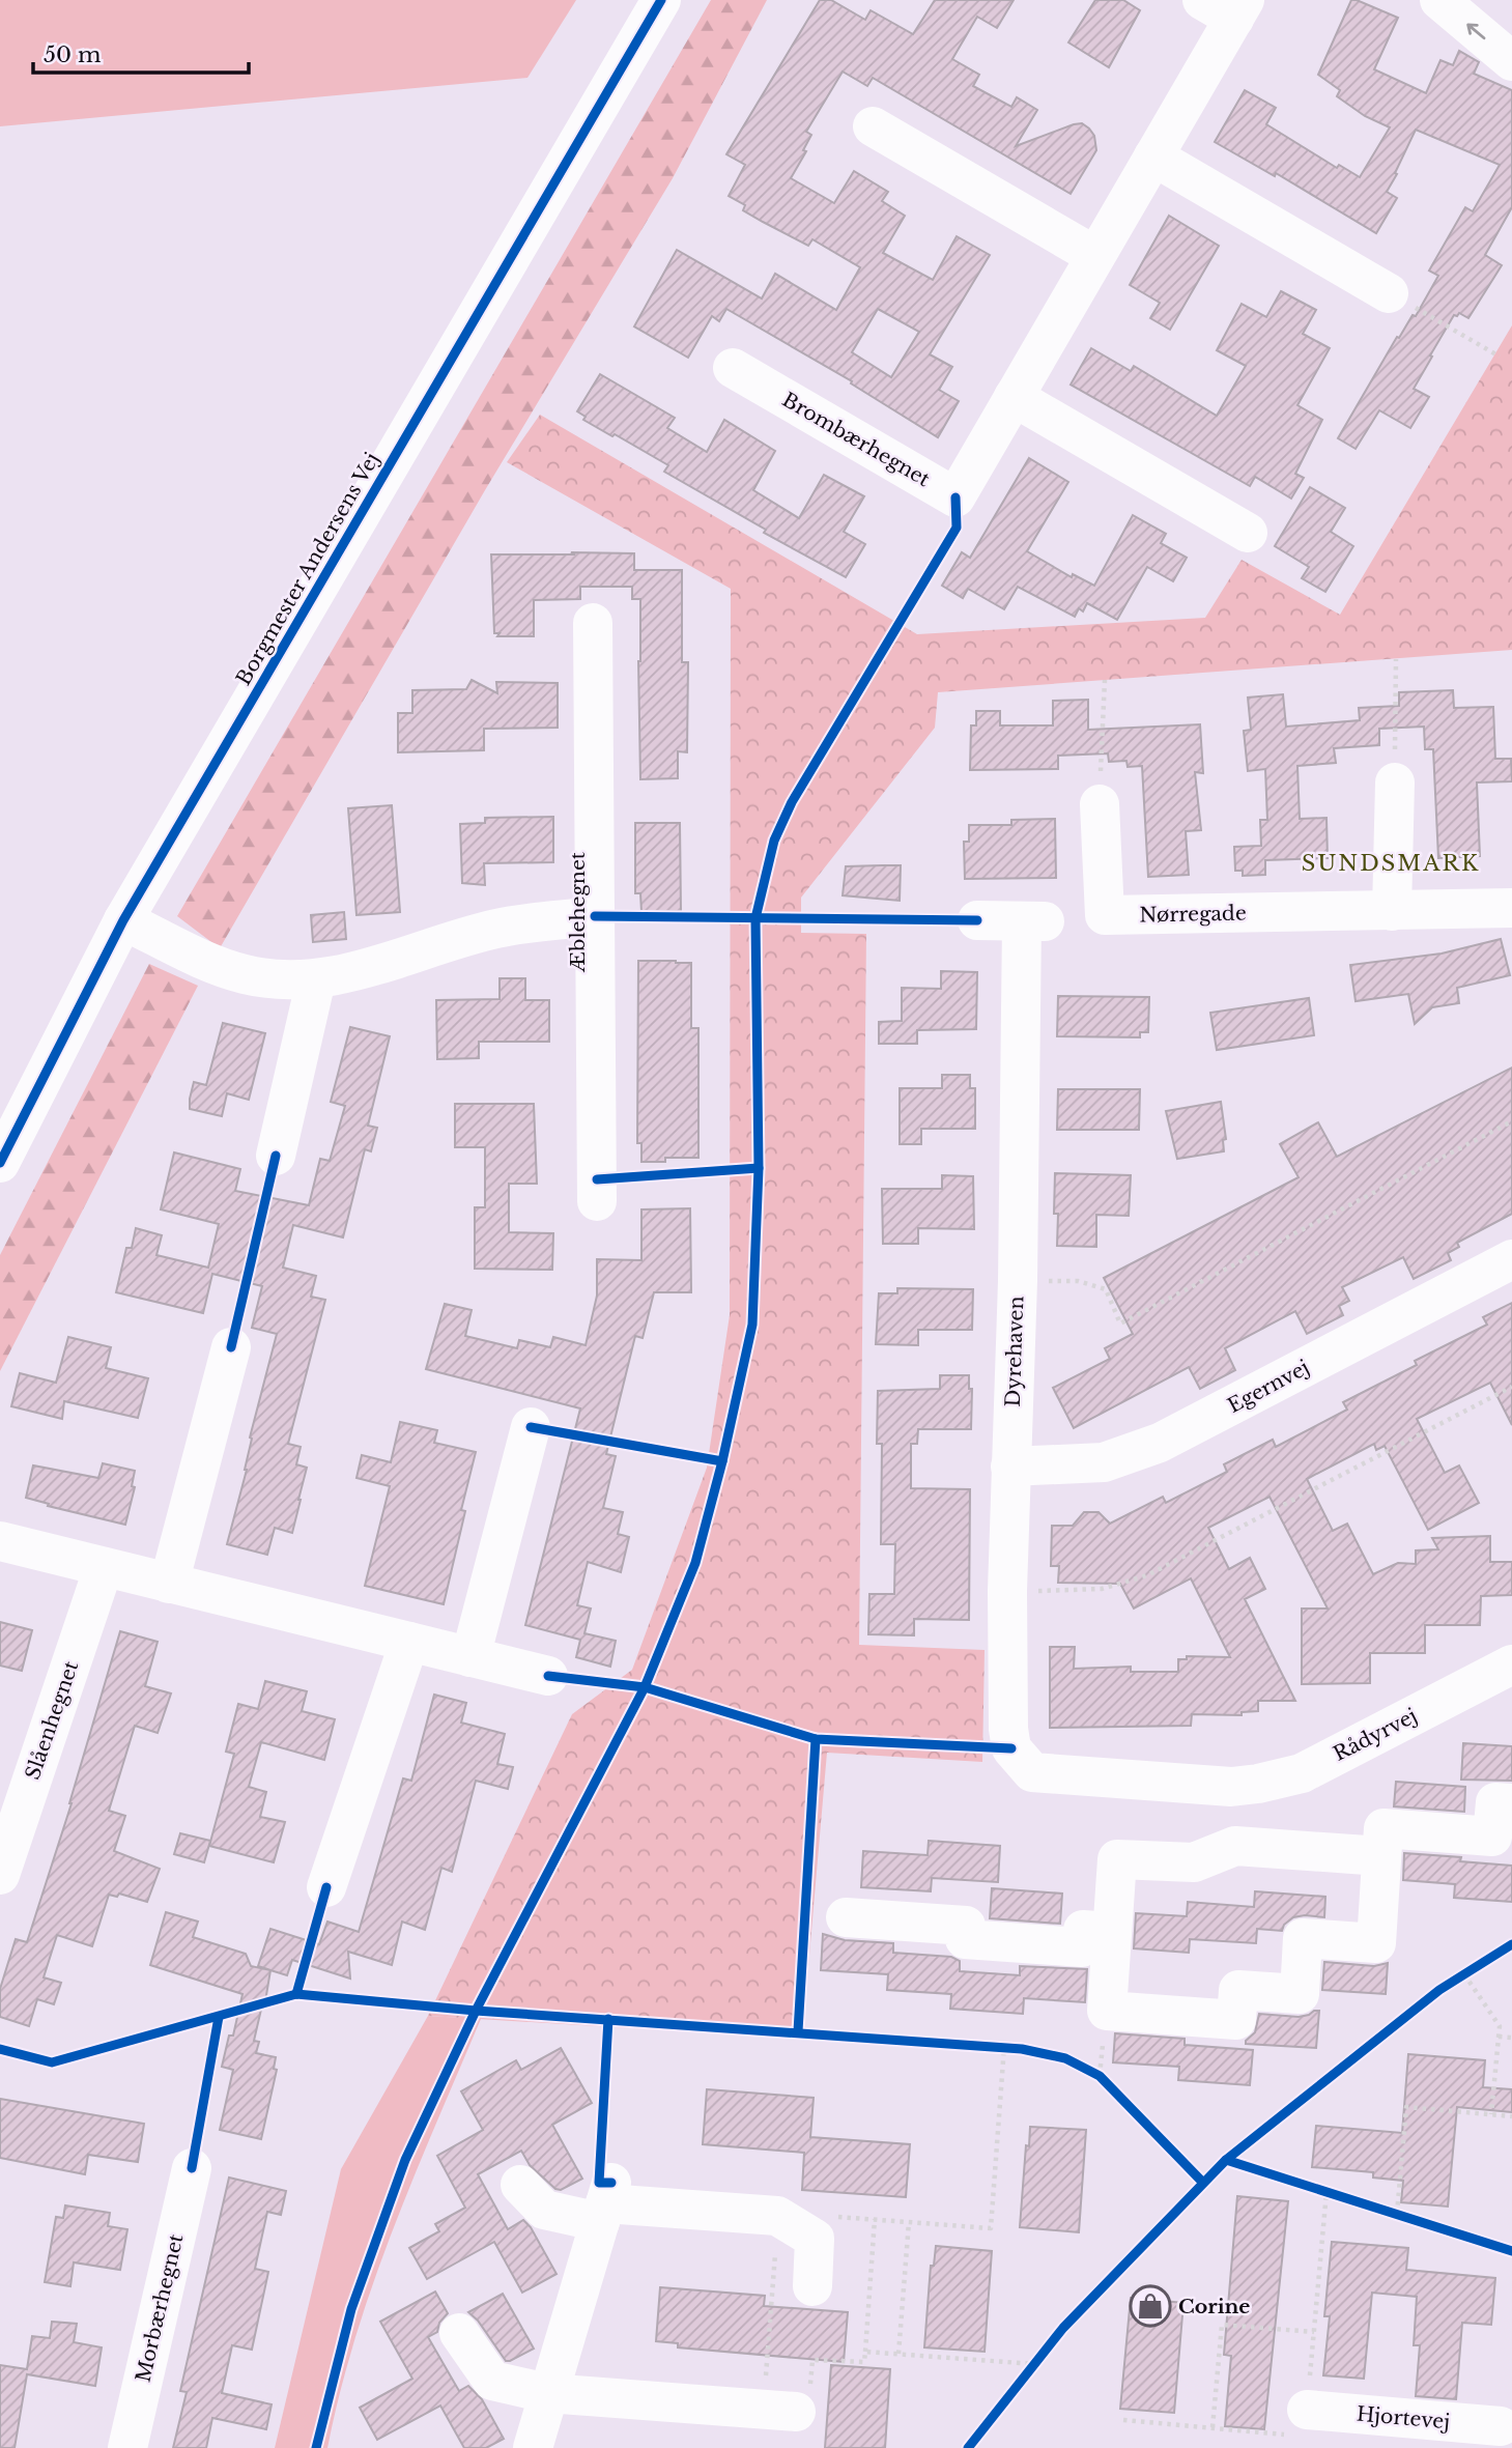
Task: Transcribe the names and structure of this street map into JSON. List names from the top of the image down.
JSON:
{
  "streets": {
    "street": [
      "Brombærhegnet",
      "Borgmester Andersens Vej",
      "Æblehegnet",
      "Nørregade",
      "Dyrehaven",
      "Egernvej",
      "Slåenhegnet",
      "Rådyrvej",
      "Morbærhegnet",
      "Hjortevej"
    ]
  },
  "crossings": [
    ["Borgmester Andersens Vej", "Æblehegnet"],
    ["Dyrehaven", "Egernvej"],
    ["Dyrehaven", "Rådyrvej"]
  ],
  "districts": ["SUNDSMARK"],
  "places": {
    "shop": ["Corine"]
  },
  "scale_bar": "50 m"
}
